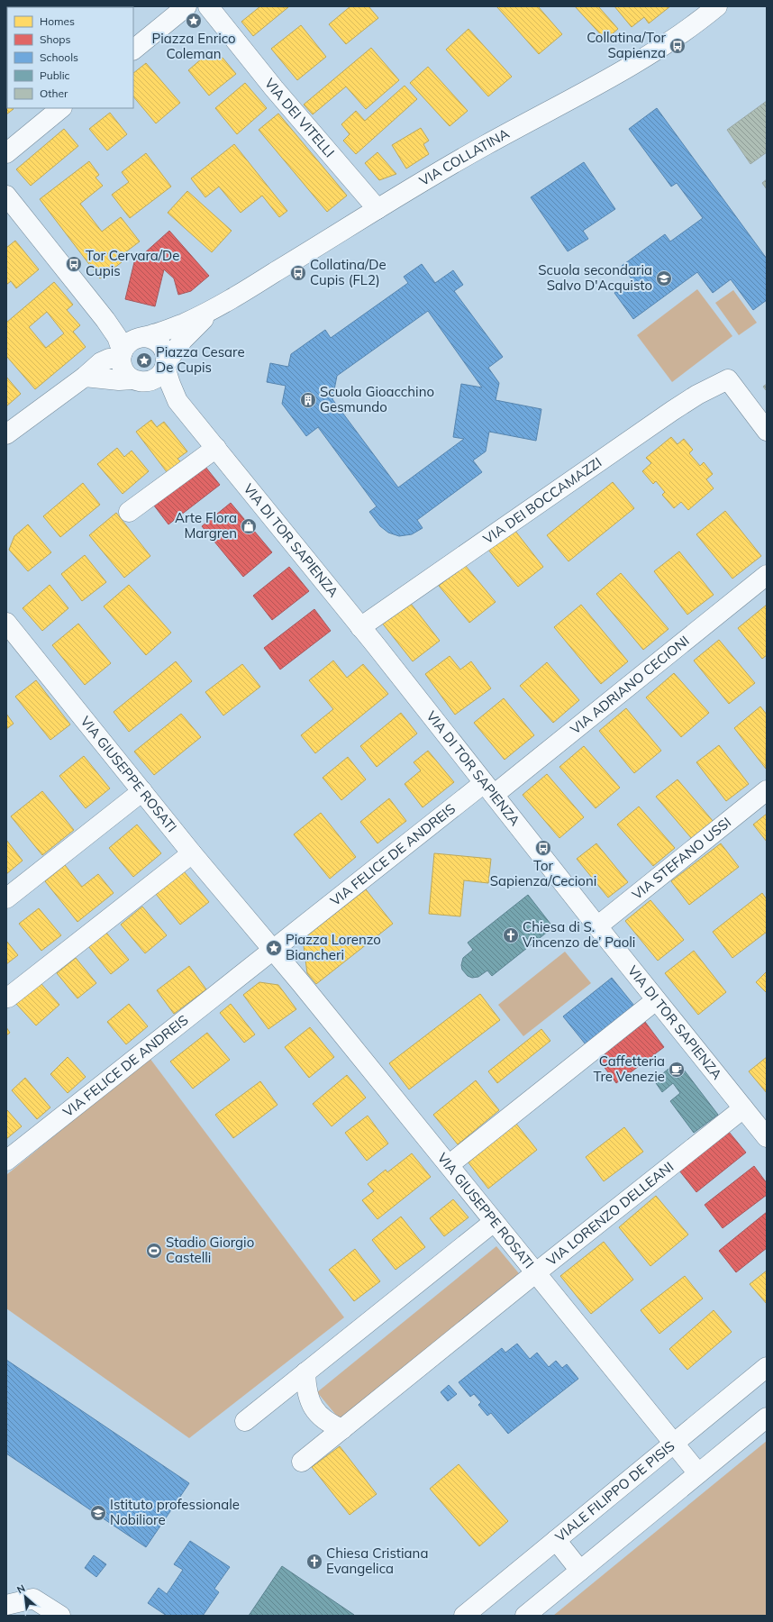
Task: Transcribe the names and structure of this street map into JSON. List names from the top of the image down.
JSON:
{
  "streets": {
    "street": [
      "VIA DEI VITELLI",
      "VIA COLLATINA",
      "VIA DEI BOCCAMAZZI",
      "VIA DI TOR SAPIENZA",
      "VIA ADRIANO CECIONI",
      "VIA GIUSEPPE ROSATI",
      "VIA FELICE DE ANDREIS",
      "VIA STEFANO USSI",
      "VIA LORENZO DELLEANI",
      "VIALE FILIPPO DE PISIS"
    ]
  },
  "crossings": [
    ["VIA DEI VITELLI", "VIA COLLATINA"],
    ["VIA DEI BOCCAMAZZI", "VIA DI TOR SAPIENZA"],
    ["VIA DI TOR SAPIENZA", "VIA ADRIANO CECIONI"],
    ["VIA DI TOR SAPIENZA", "VIA FELICE DE ANDREIS"],
    ["VIA DI TOR SAPIENZA", "VIA STEFANO USSI"],
    ["VIA DI TOR SAPIENZA", "VIA LORENZO DELLEANI"],
    ["VIA ADRIANO CECIONI", "VIA FELICE DE ANDREIS"],
    ["VIA GIUSEPPE ROSATI", "VIA FELICE DE ANDREIS"],
    ["VIA GIUSEPPE ROSATI", "VIA LORENZO DELLEANI"],
    ["VIA GIUSEPPE ROSATI", "VIALE FILIPPO DE PISIS"]
  ],
  "places": {
    "place": ["Piazza Enrico Coleman", "Piazza Cesare De Cupis", "Piazza Lorenzo Biancheri"],
    "bus stop": [
      "Collatina/Tor Sapienza",
      "Tor Cervara/De Cupis",
      "Collatina/De Cupis (FL2)",
      "Tor Sapienza/Cecioni"
    ],
    "school or university": ["Scuola secondaria Salvo D'Acquisto", "Istituto professionale Nobiliore"],
    "building": ["Scuola Gioacchino Gesmundo"],
    "shop": ["Arte Flora Margren"],
    "church": ["Chiesa di S. Vincenzo de’ Paoli", "Chiesa Cristiana Evangelica"],
    "cafe": ["Caffetteria Tre Venezie"],
    "sports": ["Stadio Giorgio Castelli"]
  },
  "legend": [
    "Homes",
    "Shops",
    "Schools",
    "Public",
    "Other"
  ],
  "north": "top left"
}
